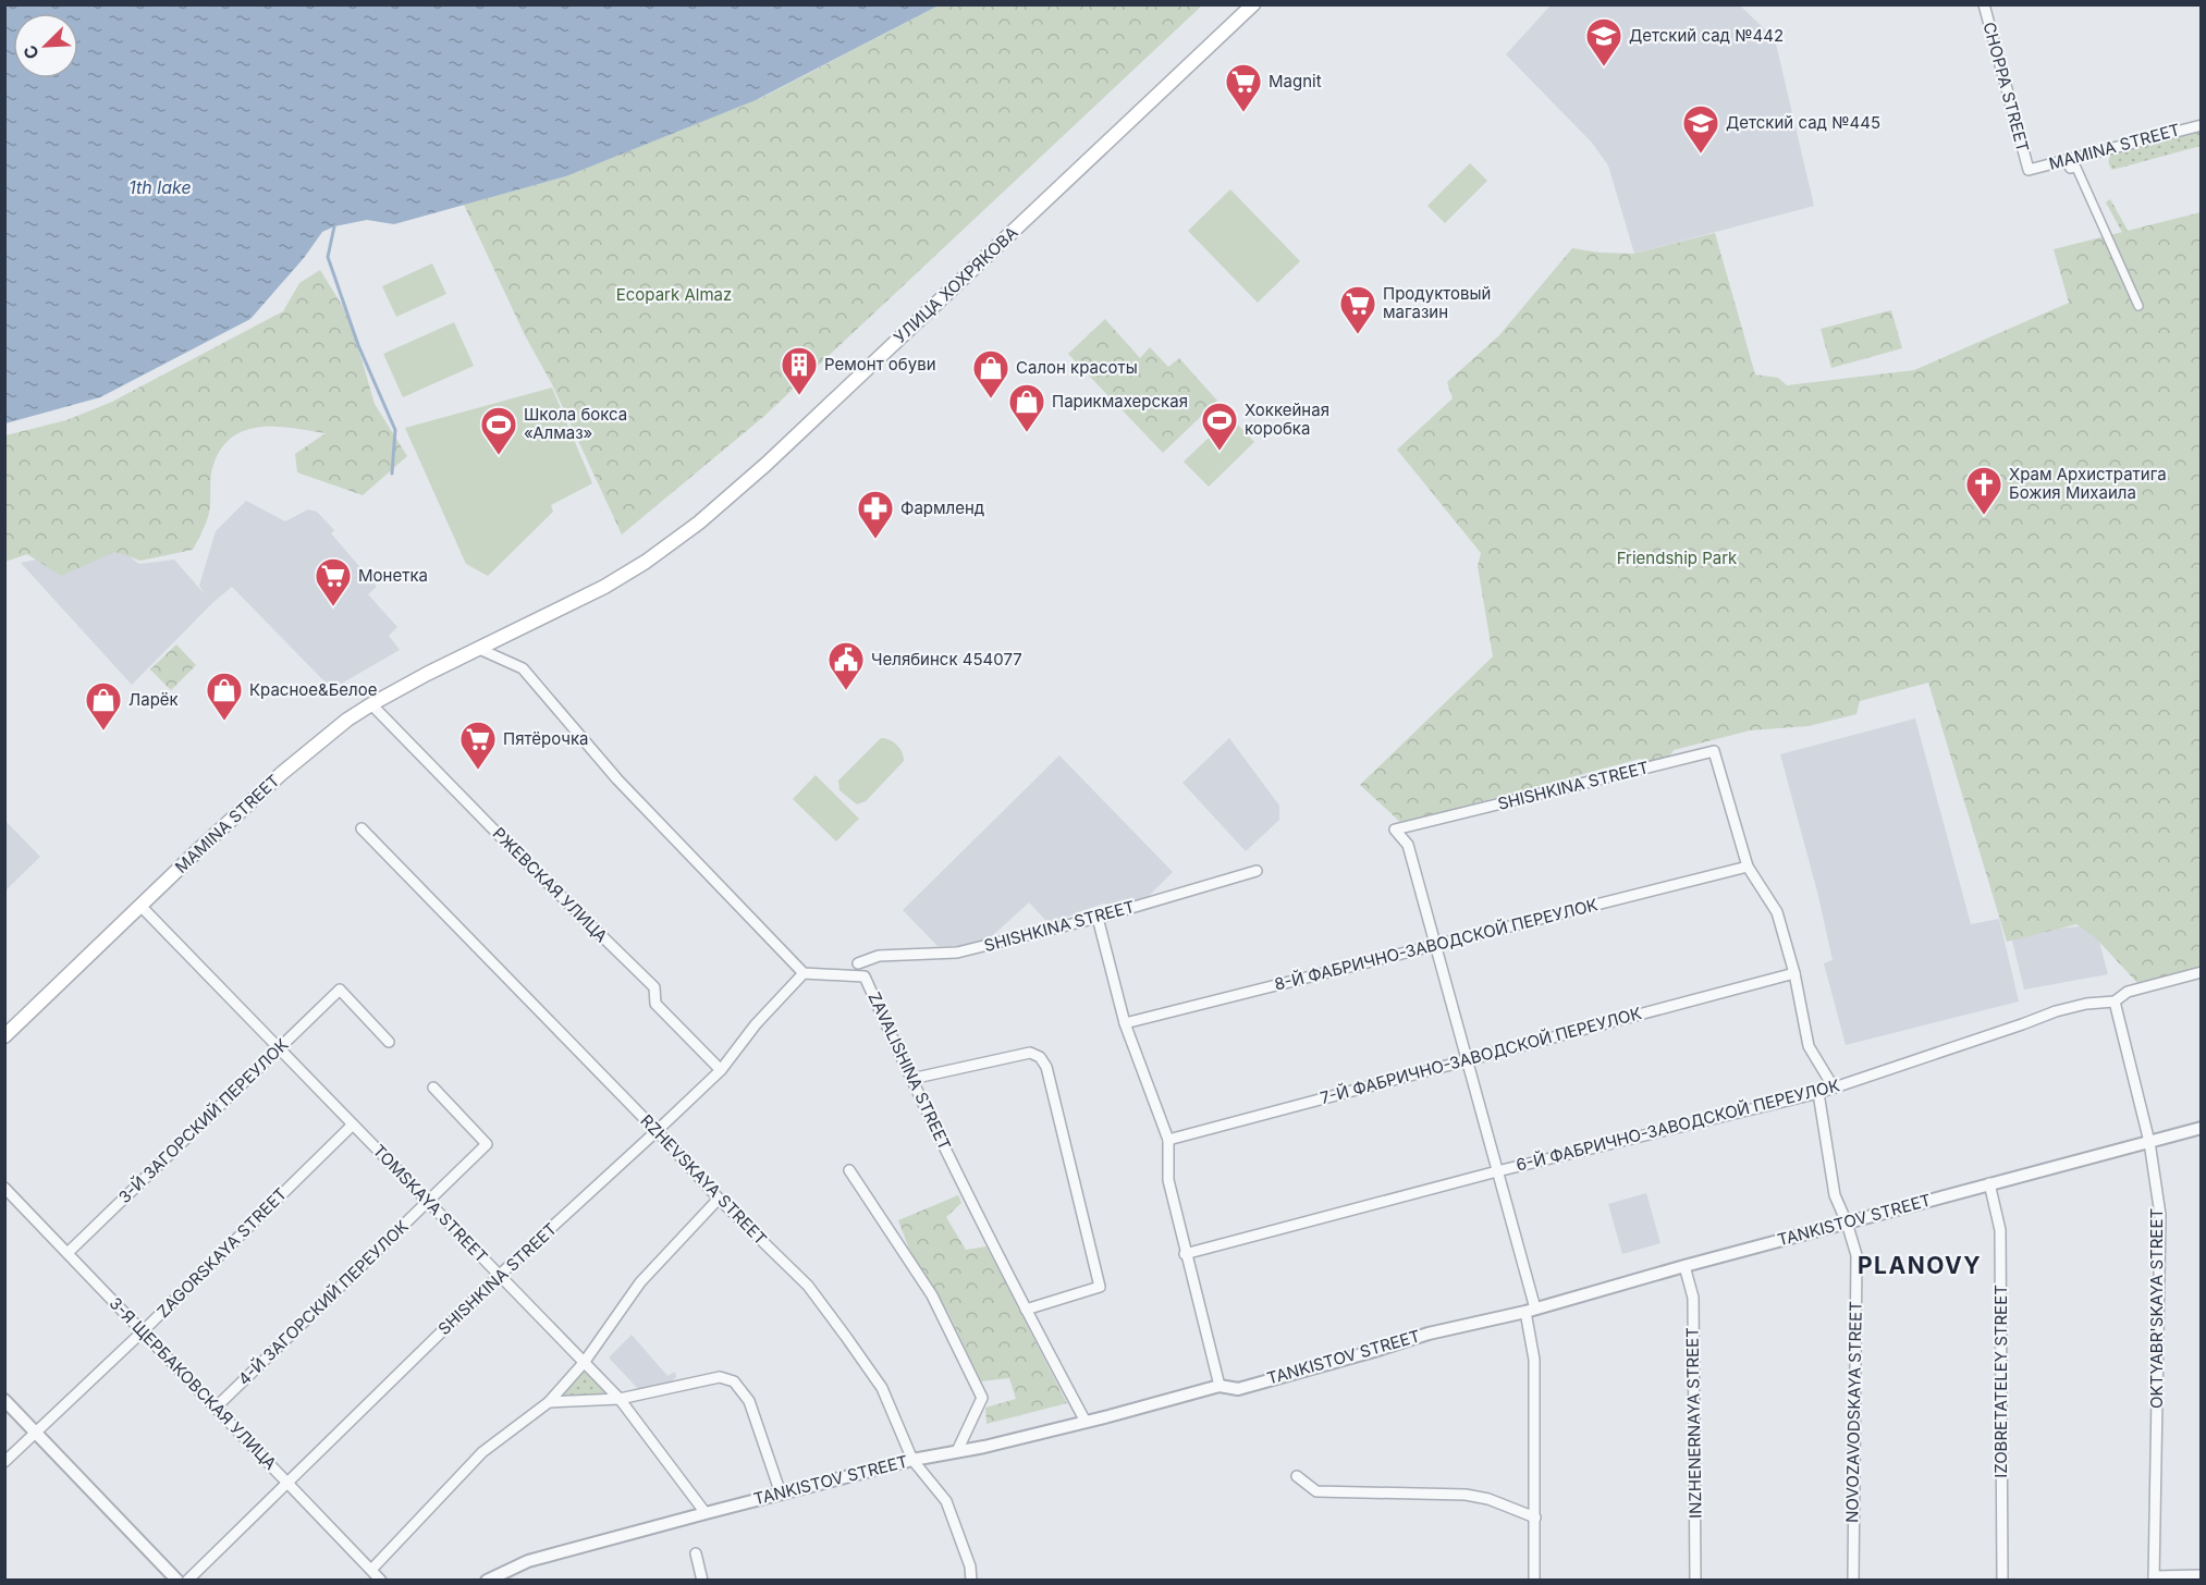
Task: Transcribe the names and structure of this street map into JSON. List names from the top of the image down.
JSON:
{
  "streets": {
    "main road": ["MAMINA STREET", "УЛИЦА ХОХРЯКОВА"],
    "street": [
      "CHOPPA STREET",
      "SHISHKINA STREET",
      "РЖЕВСКАЯ УЛИЦА",
      "8-Й ФАБРИЧНО-ЗАВОДСКОЙ ПЕРЕУЛОК",
      "7-Й ФАБРИЧНО-ЗАВОДСКОЙ ПЕРЕУЛОК",
      "ZAVALISHINA STREET",
      "3-Й ЗАГОРСКИЙ ПЕРЕУЛОК",
      "6-Й ФАБРИЧНО-ЗАВОДСКОЙ ПЕРЕУЛОК",
      "RZHEVSKAYA STREET",
      "TOMSKAYA STREET",
      "TANKISTOV STREET",
      "ZAGORSKAYA STREET",
      "4-Й ЗАГОРСКИЙ ПЕРЕУЛОК",
      "OKTYABR'SKAYA STREET",
      "IZOBRETATELEY STREET",
      "3-Я ЩЕРБАКОВСКАЯ УЛИЦА",
      "NOVOZAVODSKAYA STREET",
      "INZHENERNAYA STREET"
    ]
  },
  "crossings": [
    ["CHOPPA STREET", "MAMINA STREET"],
    ["MAMINA STREET", "УЛИЦА ХОХРЯКОВА"],
    ["MAMINA STREET", "РЖЕВСКАЯ УЛИЦА"],
    ["MAMINA STREET", "TOMSKAYA STREET"],
    ["SHISHKINA STREET", "РЖЕВСКАЯ УЛИЦА"],
    ["SHISHKINA STREET", "8-Й ФАБРИЧНО-ЗАВОДСКОЙ ПЕРЕУЛОК"],
    ["SHISHKINA STREET", "ZAVALISHINA STREET"],
    ["SHISHKINA STREET", "RZHEVSKAYA STREET"],
    ["SHISHKINA STREET", "TOMSKAYA STREET"],
    ["SHISHKINA STREET", "3-Я ЩЕРБАКОВСКАЯ УЛИЦА"],
    ["ZAVALISHINA STREET", "TANKISTOV STREET"],
    ["3-Й ЗАГОРСКИЙ ПЕРЕУЛОК", "TOMSKAYA STREET"],
    ["3-Й ЗАГОРСКИЙ ПЕРЕУЛОК", "3-Я ЩЕРБАКОВСКАЯ УЛИЦА"],
    ["6-Й ФАБРИЧНО-ЗАВОДСКОЙ ПЕРЕУЛОК", "OKTYABR'SKAYA STREET"],
    ["6-Й ФАБРИЧНО-ЗАВОДСКОЙ ПЕРЕУЛОК", "NOVOZAVODSKAYA STREET"],
    ["RZHEVSKAYA STREET", "TANKISTOV STREET"],
    ["TOMSKAYA STREET", "TANKISTOV STREET"],
    ["TOMSKAYA STREET", "ZAGORSKAYA STREET"],
    ["TOMSKAYA STREET", "4-Й ЗАГОРСКИЙ ПЕРЕУЛОК"],
    ["TANKISTOV STREET", "OKTYABR'SKAYA STREET"],
    ["TANKISTOV STREET", "IZOBRETATELEY STREET"],
    ["TANKISTOV STREET", "NOVOZAVODSKAYA STREET"],
    ["TANKISTOV STREET", "INZHENERNAYA STREET"],
    ["ZAGORSKAYA STREET", "3-Я ЩЕРБАКОВСКАЯ УЛИЦА"],
    ["4-Й ЗАГОРСКИЙ ПЕРЕУЛОК", "3-Я ЩЕРБАКОВСКАЯ УЛИЦА"]
  ],
  "districts": ["PLANOVY"],
  "water": ["1th lake"],
  "parks": ["Ecopark Almaz", "Friendship Park"],
  "places": {
    "school or university": ["Детский сад №442", "Детский сад №445"],
    "supermarket": [
      "Magnit",
      "Продуктовый магазин",
      "Монетка",
      "Пятёрочка"
    ],
    "building": ["Ремонт обуви"],
    "shop": [
      "Салон красоты",
      "Парикмахерская",
      "Красное&Белое",
      "Ларёк"
    ],
    "sports": ["Хоккейная коробка", "Школа бокса «Алмаз»"],
    "church": ["Храм Архистратига Божия Михаила"],
    "pharmacy": ["Фармленд"],
    "public building": ["Челябинск 454077"]
  },
  "north": "bottom left"
}
